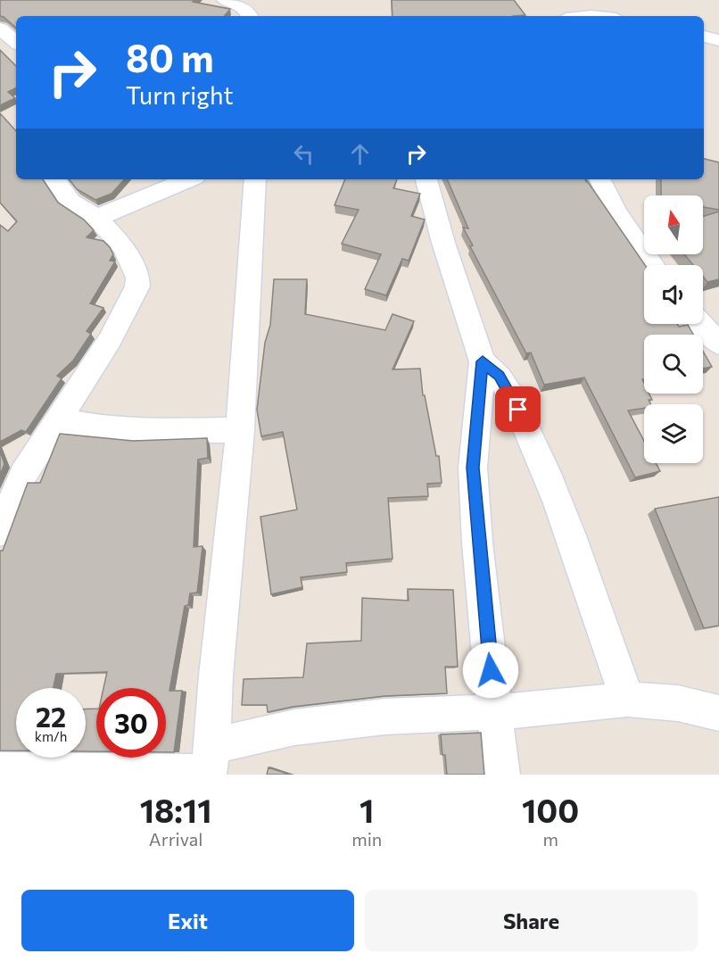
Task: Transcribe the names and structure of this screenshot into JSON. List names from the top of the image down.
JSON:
{
  "north": "top",
  "page": {
    "turn": ["80 m", "Turn right"],
    "speed": "22 km/h",
    "limit": "30",
    "eta": [
      "18:11",
      "Arrival",
      "1",
      "min",
      "100",
      "m"
    ],
    "buttons": ["Exit", "Share"]
  }
}
